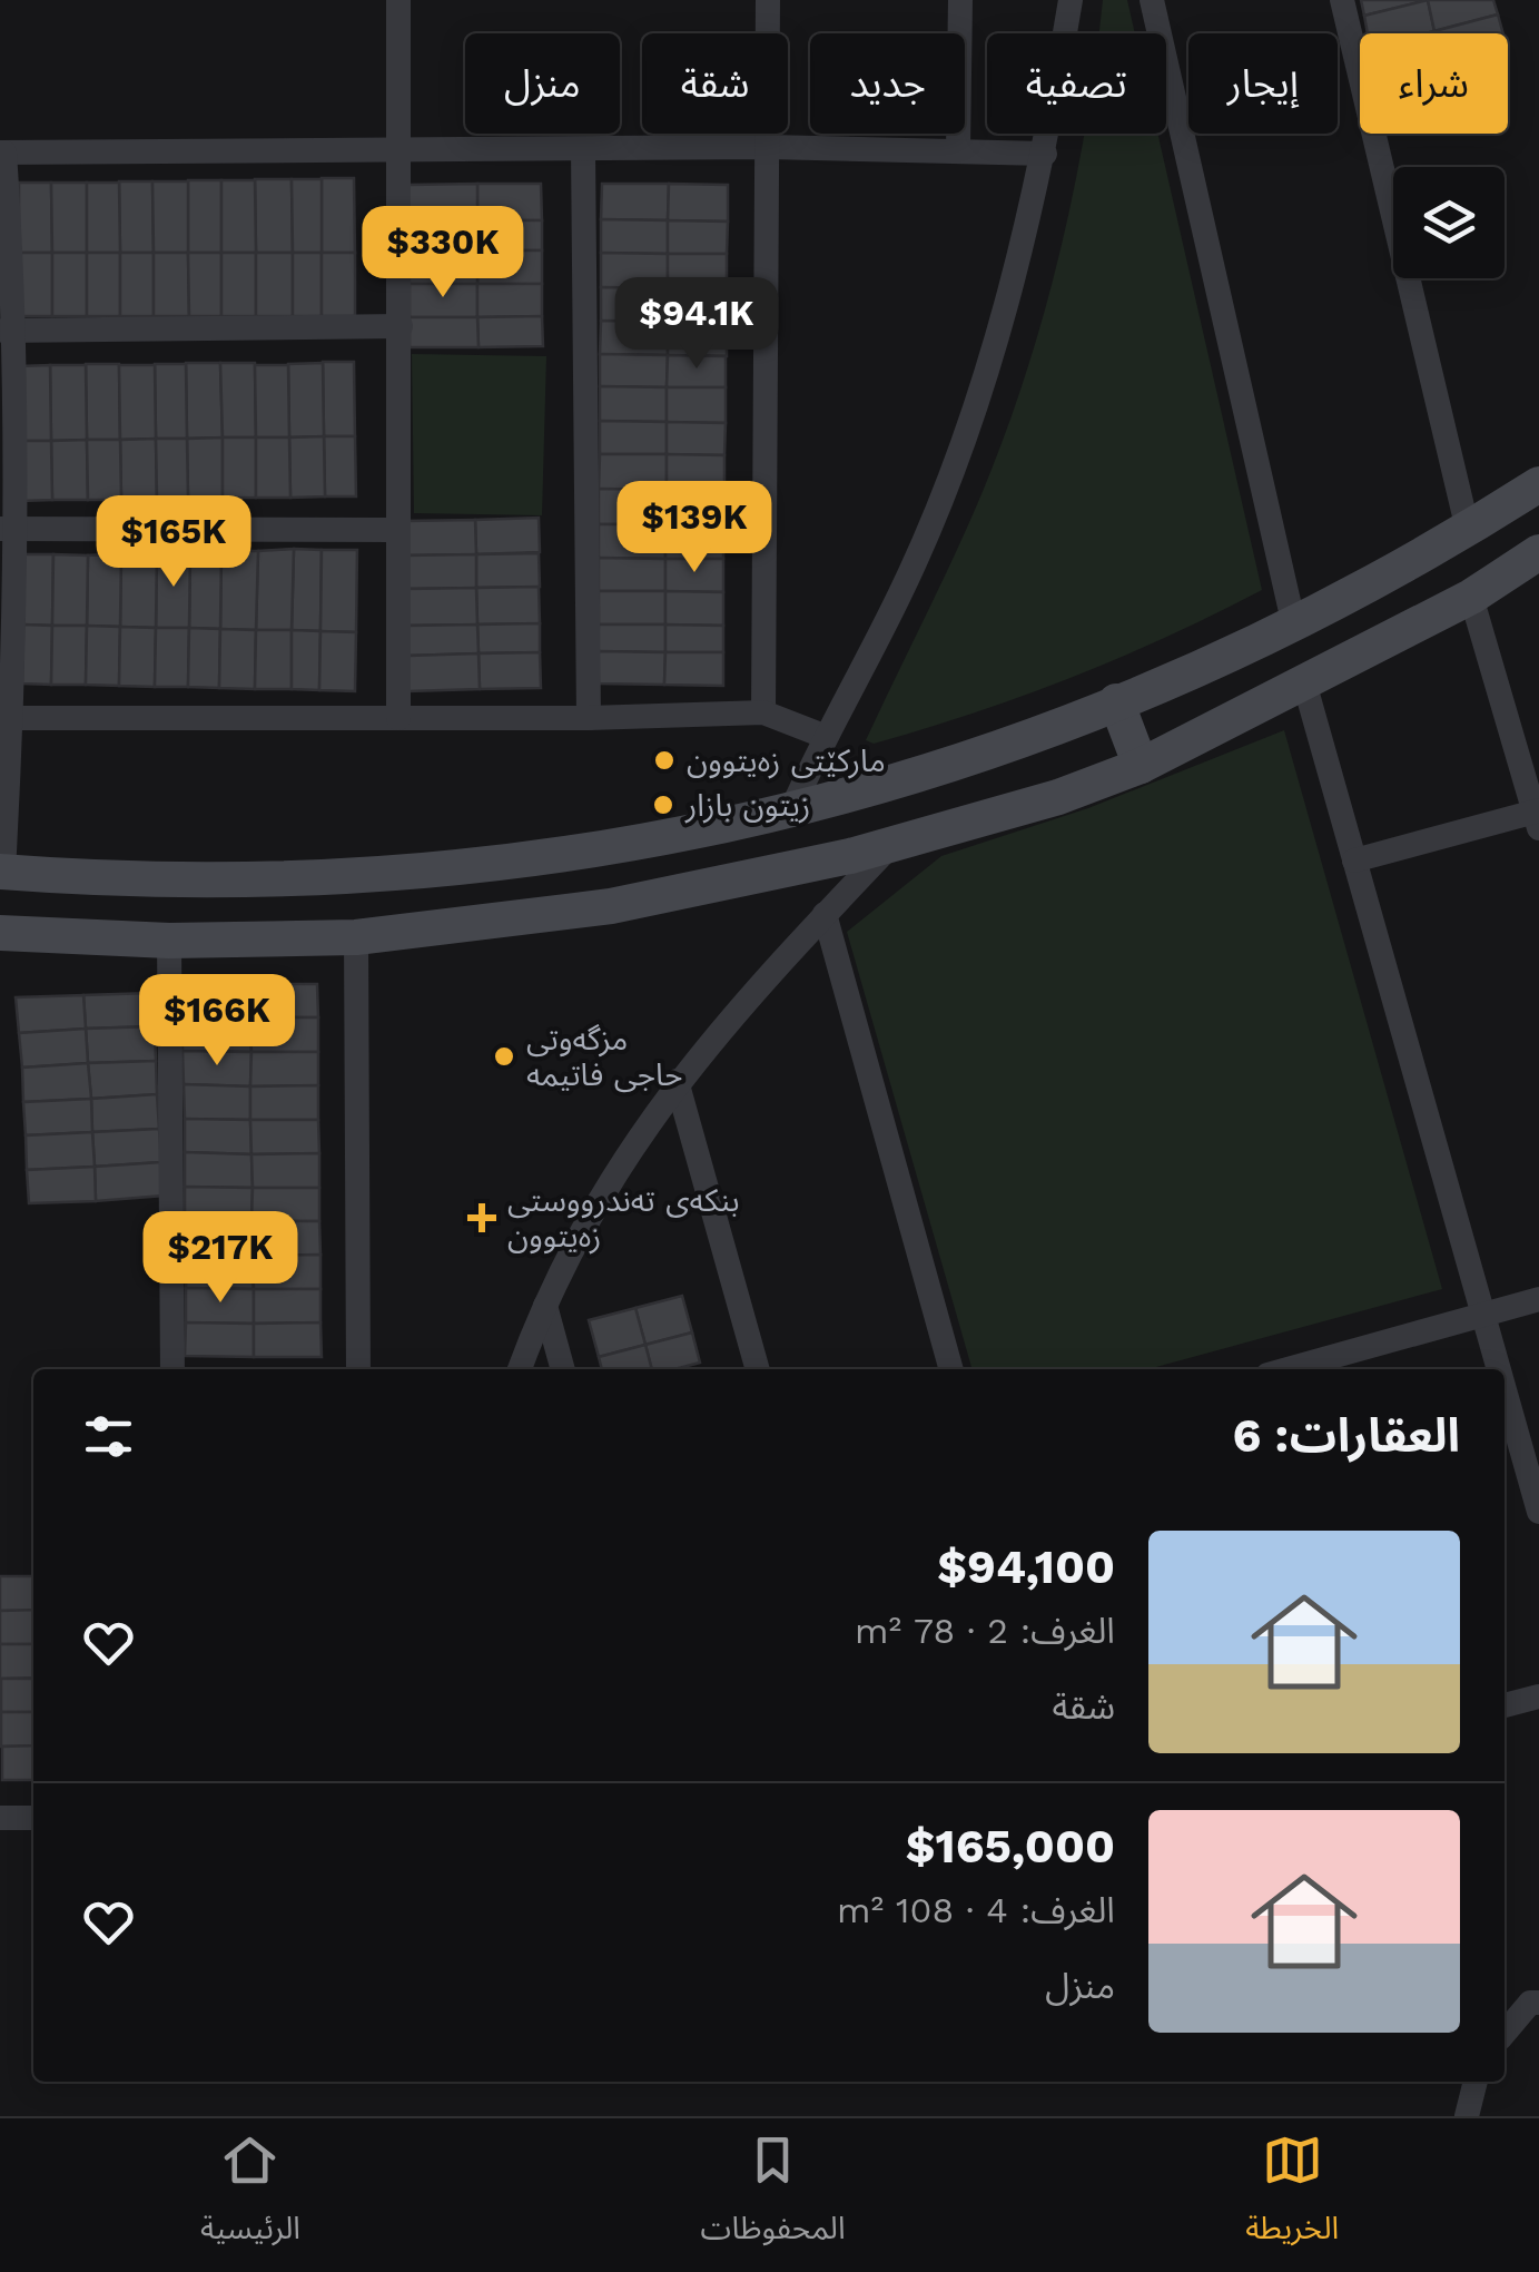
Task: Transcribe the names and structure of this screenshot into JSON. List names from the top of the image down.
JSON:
{
  "places": {
    "other": ["مارکێتی زەیتوون", "زيتون بازار", "مزگەوتی حاجی فاتیمە"],
    "health": ["بنکەی تەندرووستی زەیتوون"]
  },
  "page": {
    "chip": [
      "شراء",
      "إيجار",
      "تصفية",
      "جديد",
      "شقة",
      "منزل"
    ],
    "price": [
      "$330K",
      "$94.1K",
      "$139K",
      "$165K",
      "$166K",
      "$217K"
    ],
    "heading": "العقارات: 6",
    "list": [
      {
        "name": "$94,100",
        "note": "الغرف: 2 · 78 m² · شقة"
      },
      {
        "name": "$165,000",
        "note": "الغرف: 4 · 108 m² · منزل"
      }
    ],
    "tabs": ["الخريطة", "المحفوظات", "الرئيسية"]
  }
}
